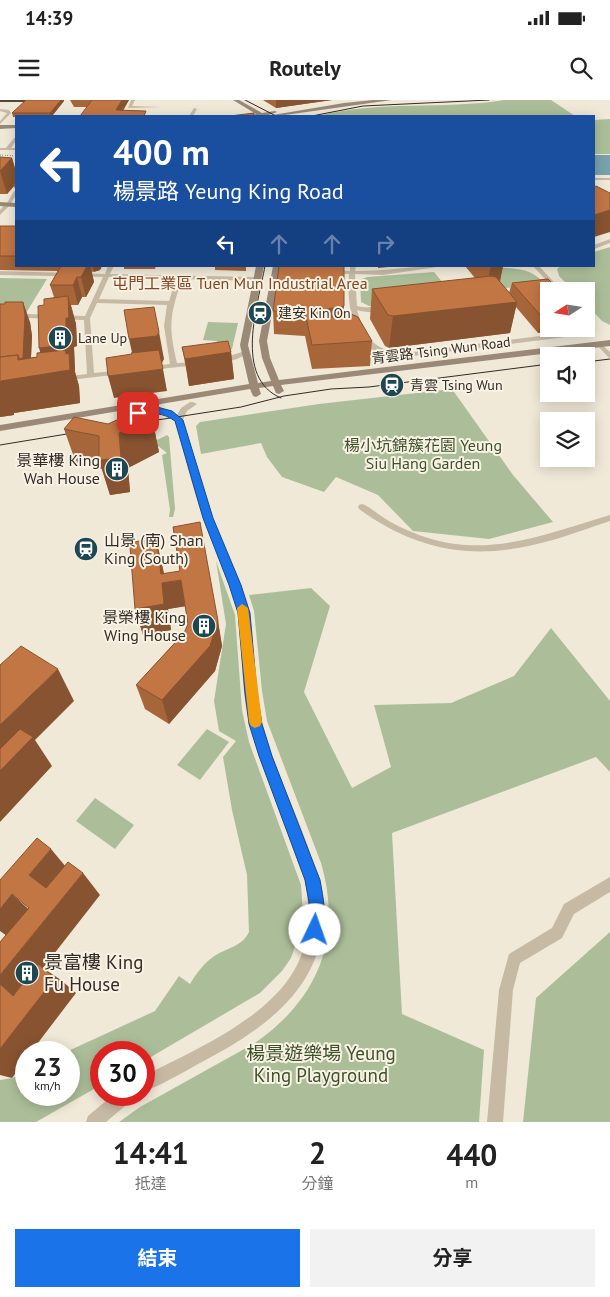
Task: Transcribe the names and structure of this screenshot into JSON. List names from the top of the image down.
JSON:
{
  "streets": {
    "main road": ["青雲路 Tsing Wun Road"]
  },
  "districts": ["屯門工業區 Tuen Mun Industrial Area"],
  "parks": ["楊小坑錦簇花園 Yeung Siu Hang Garden", "楊景遊樂場 Yeung King Playground"],
  "places": {
    "station": ["建安 Kin On", "青雲 Tsing Wun", "山景 (南) Shan King (South)"],
    "building": [
      "Lane Up",
      "景華樓 King Wah House",
      "景榮樓 King Wing House",
      "景富樓 King Fu House"
    ]
  },
  "north": "left",
  "page": {
    "status": "14:39",
    "header": "Routely",
    "turn": ["400 m", "楊景路 Yeung King Road"],
    "speed": "23 km/h",
    "limit": "30",
    "eta": [
      "14:41",
      "抵達",
      "2",
      "分鐘",
      "440",
      "m"
    ],
    "buttons": ["結束", "分享"]
  }
}
